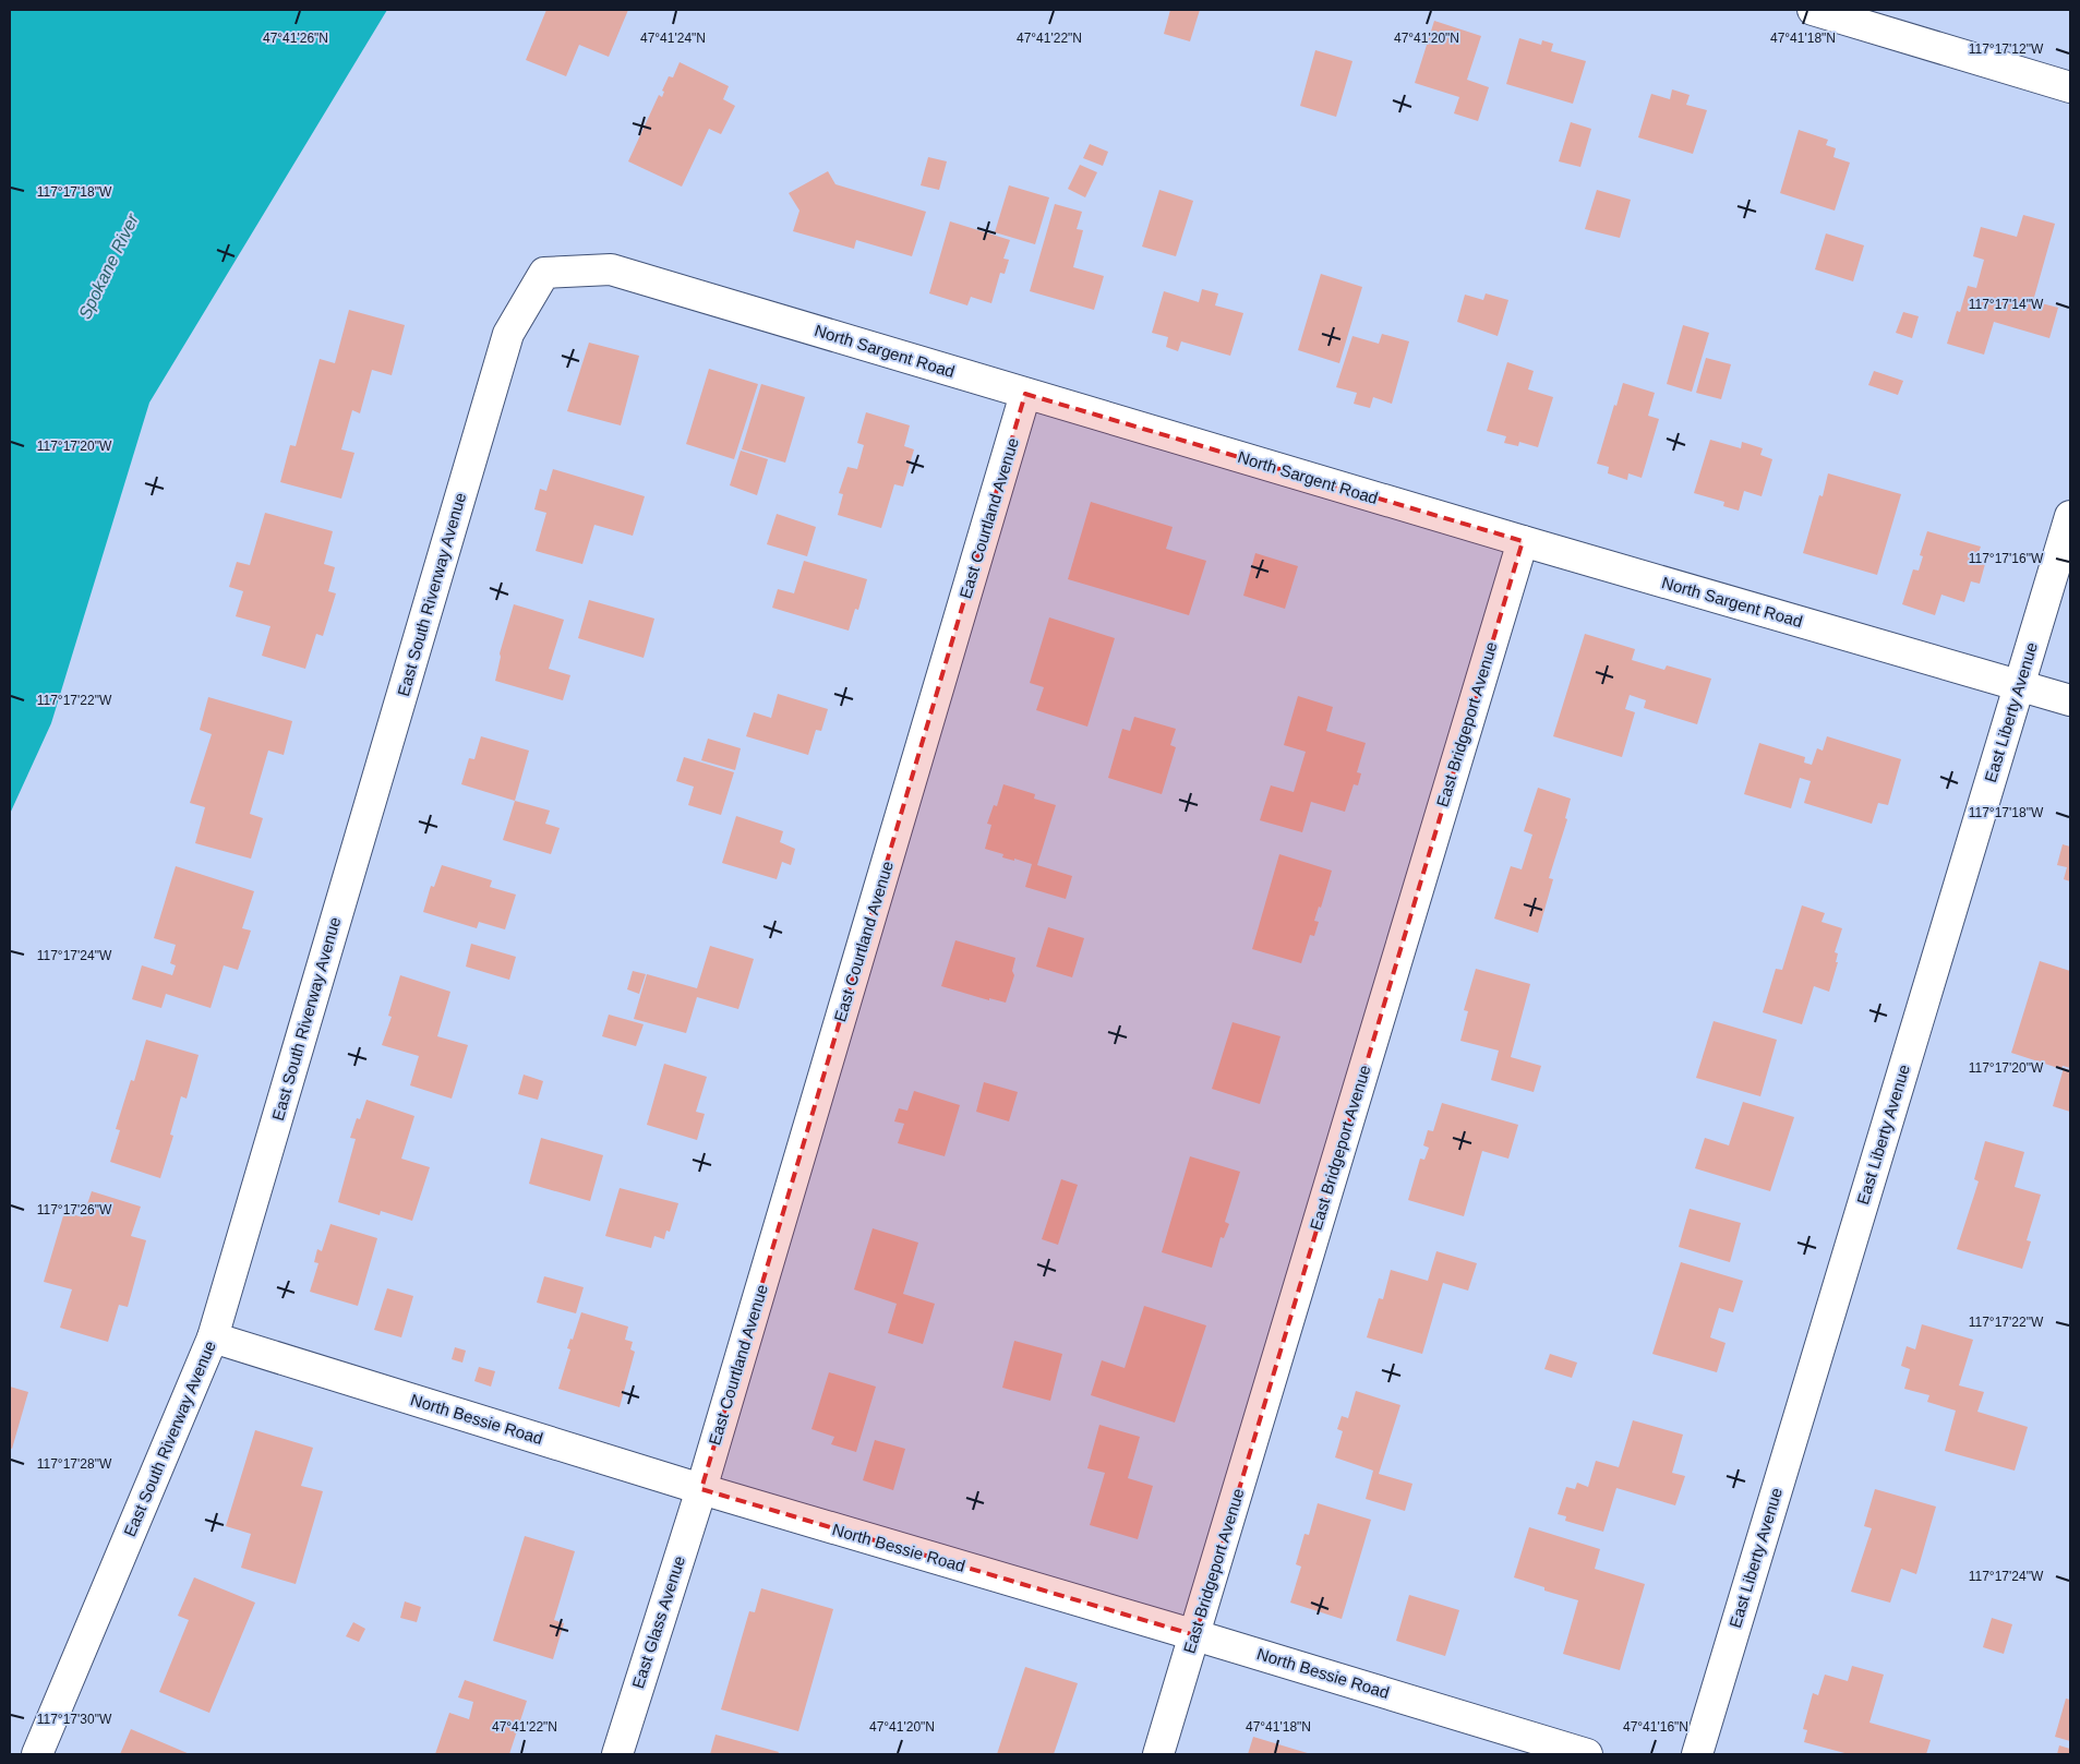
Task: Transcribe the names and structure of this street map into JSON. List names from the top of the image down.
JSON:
{
  "streets": {
    "street": [
      "North Sargent Road",
      "East Courtland Avenue",
      "East South Riverway Avenue",
      "East Liberty Avenue",
      "East Bridgeport Avenue",
      "North Bessie Road",
      "East Glass Avenue"
    ]
  },
  "crossings": [
    ["North Sargent Road", "East Courtland Avenue"],
    ["North Sargent Road", "East South Riverway Avenue"],
    ["North Sargent Road", "East Liberty Avenue"],
    ["North Sargent Road", "East Bridgeport Avenue"],
    ["East Courtland Avenue", "North Bessie Road"],
    ["East Courtland Avenue", "East Glass Avenue"],
    ["East South Riverway Avenue", "North Bessie Road"],
    ["East Bridgeport Avenue", "North Bessie Road"],
    ["North Bessie Road", "East Glass Avenue"]
  ],
  "water": ["Spokane River"],
  "coordinates": [
    "47°41'26\"N",
    "47°41'24\"N",
    "47°41'22\"N",
    "47°41'20\"N",
    "47°41'18\"N",
    "117°17'12\"W",
    "117°17'18\"W",
    "117°17'14\"W",
    "117°17'20\"W",
    "117°17'16\"W",
    "117°17'22\"W",
    "117°17'24\"W",
    "117°17'26\"W",
    "117°17'28\"W",
    "117°17'30\"W",
    "47°41'16\"N"
  ]
}
